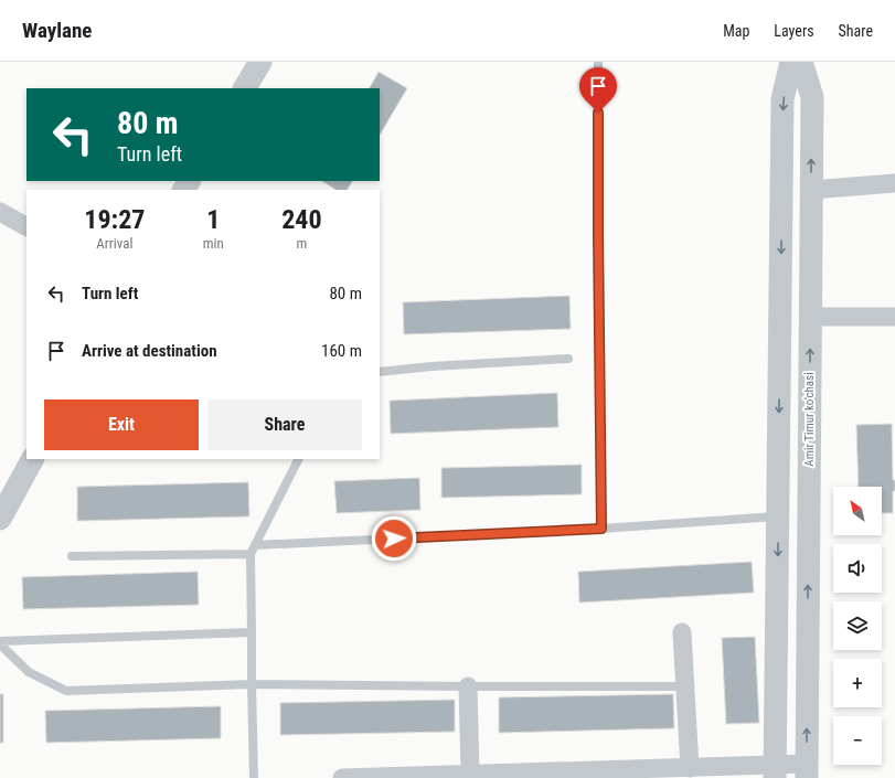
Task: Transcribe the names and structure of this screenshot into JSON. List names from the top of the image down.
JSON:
{
  "streets": {
    "street": ["Amir Timur ko‘chasi"]
  },
  "north": "top left",
  "page": {
    "header": "Waylane",
    "nav": ["Map", "Layers", "Share"],
    "turn": ["80 m", "Turn left"],
    "eta": [
      "19:27",
      "Arrival",
      "1",
      "min",
      "240",
      "m"
    ],
    "list": [
      {
        "name": "Turn left",
        "value": "80 m"
      },
      {
        "name": "Arrive at destination",
        "value": "160 m"
      }
    ],
    "buttons": ["Exit", "Share"],
    "map_buttons": ["+", "−"]
  }
}
